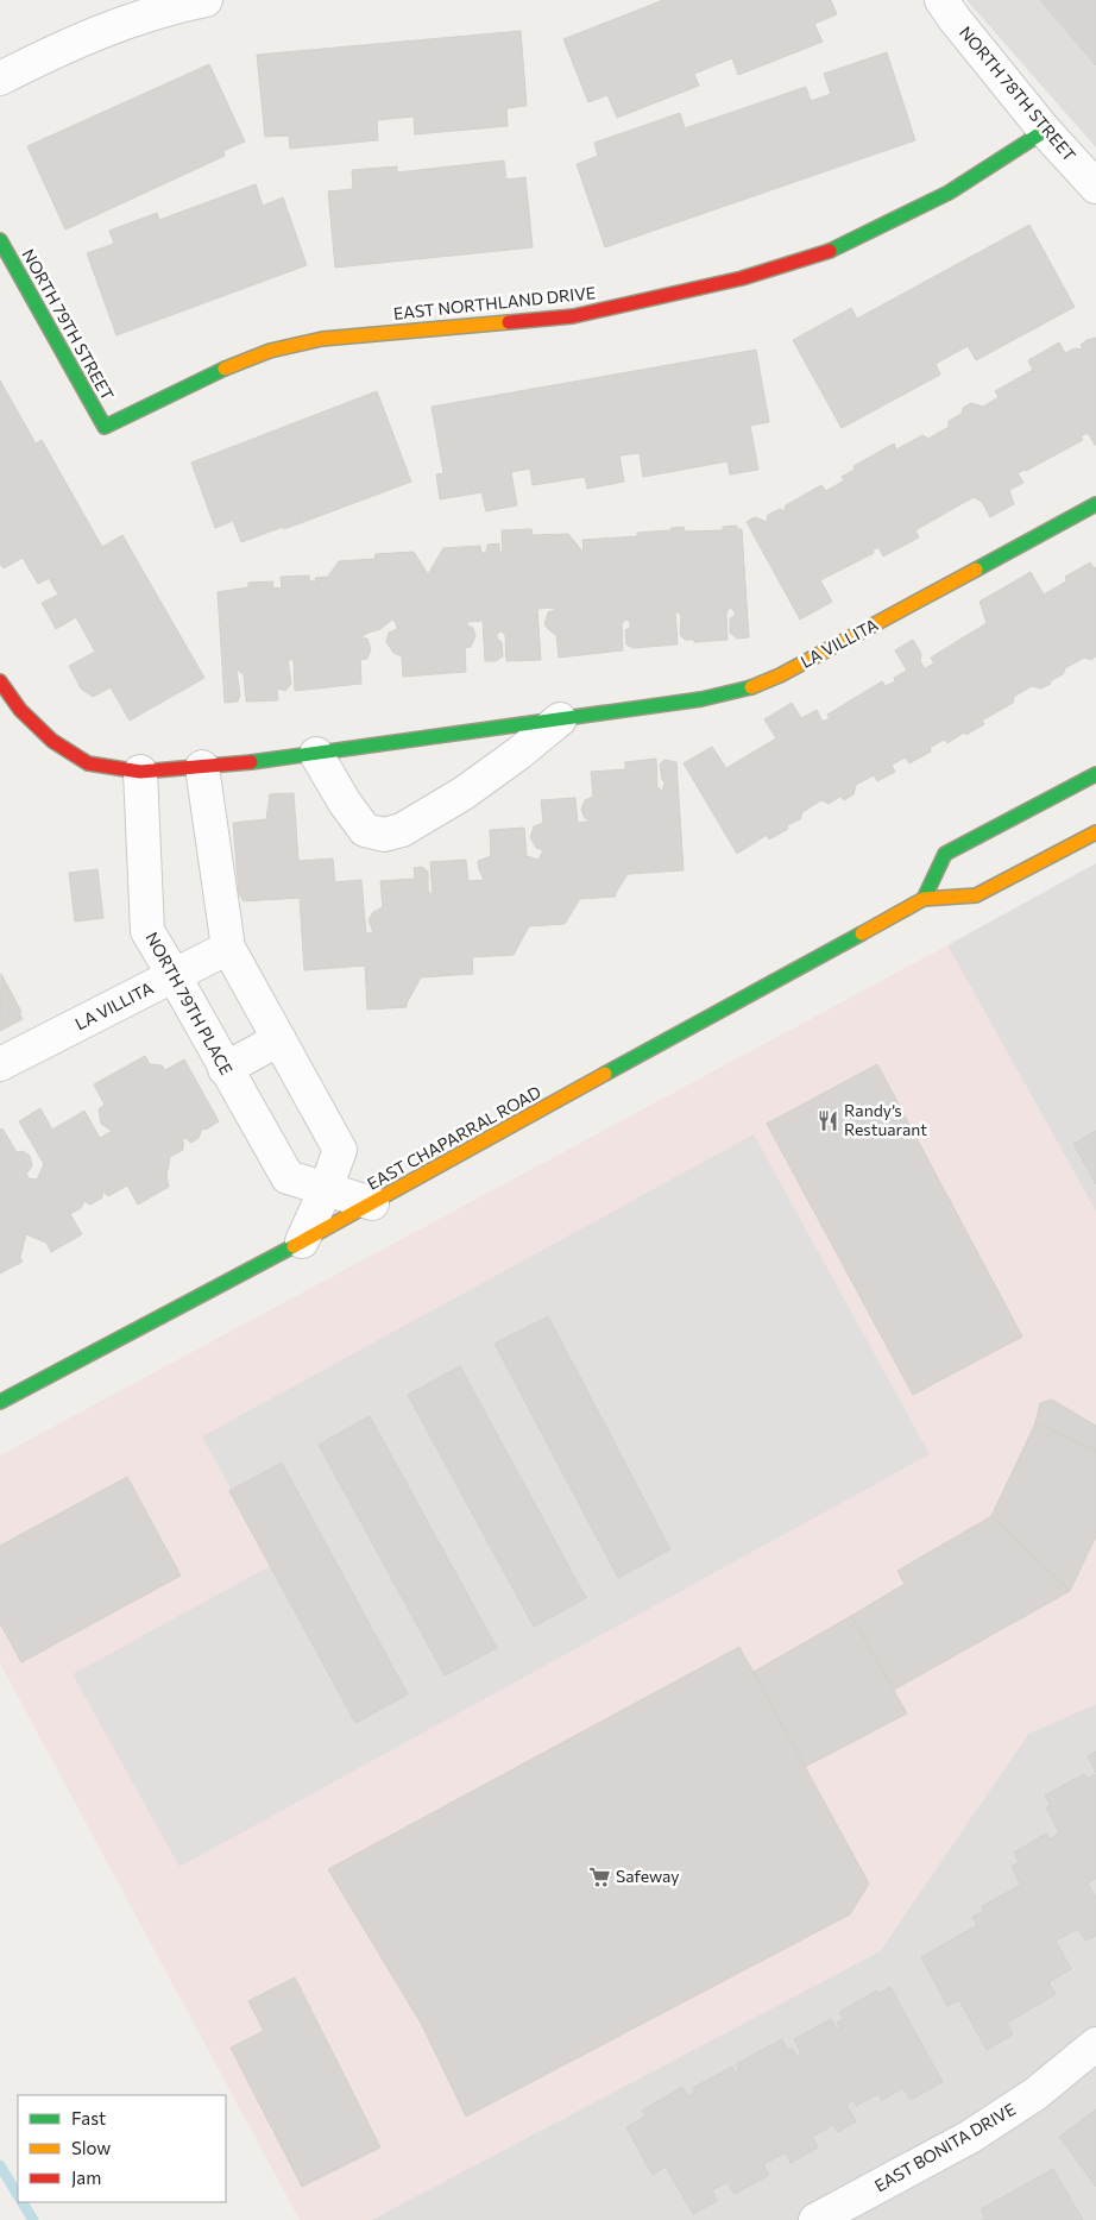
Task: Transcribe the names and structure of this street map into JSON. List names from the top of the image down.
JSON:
{
  "streets": {
    "street": [
      "NORTH 78TH STREET",
      "EAST NORTHLAND DRIVE",
      "NORTH 79TH STREET",
      "LA VILLITA",
      "NORTH 79TH PLACE",
      "EAST CHAPARRAL ROAD",
      "EAST BONITA DRIVE"
    ]
  },
  "crossings": [
    ["NORTH 78TH STREET", "EAST NORTHLAND DRIVE"],
    ["EAST NORTHLAND DRIVE", "NORTH 79TH STREET"],
    ["LA VILLITA", "NORTH 79TH PLACE"],
    ["NORTH 79TH PLACE", "EAST CHAPARRAL ROAD"]
  ],
  "places": {
    "restaurant": ["Randy’s Restuarant"],
    "supermarket": ["Safeway"]
  },
  "legend": ["Fast", "Slow", "Jam"]
}
